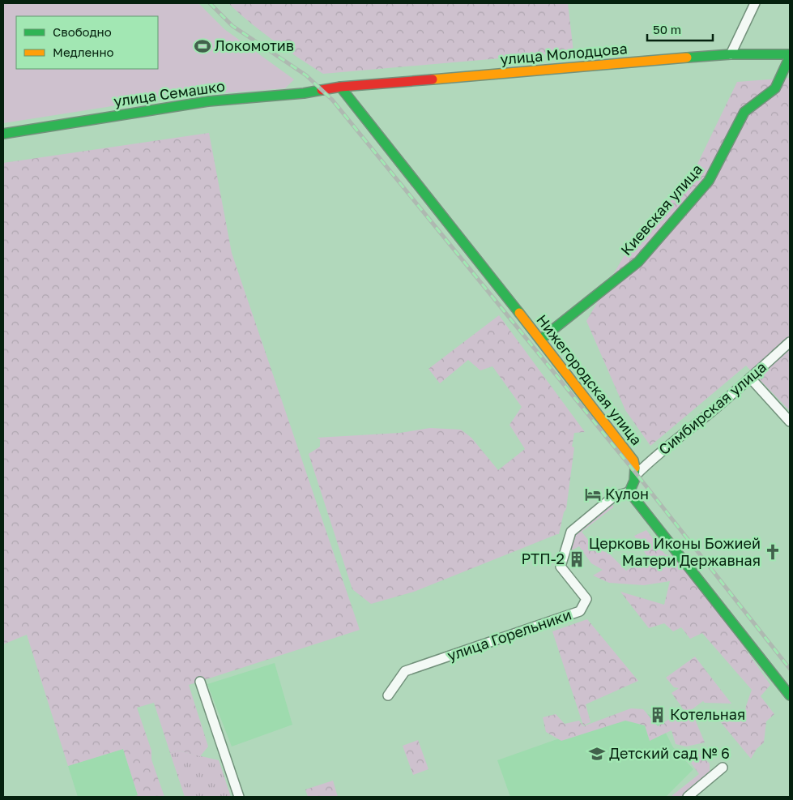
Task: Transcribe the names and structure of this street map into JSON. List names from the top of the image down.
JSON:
{
  "streets": {
    "street": [
      "улица Молодцова",
      "улица Семашко",
      "Киевская улица",
      "Нижегородская улица",
      "Симбирская улица",
      "улица Горельники"
    ]
  },
  "crossings": [
    ["улица Молодцова", "улица Семашко"],
    ["улица Молодцова", "Киевская улица"],
    ["улица Молодцова", "Нижегородская улица"],
    ["улица Семашко", "Нижегородская улица"],
    ["Киевская улица", "Нижегородская улица"],
    ["Нижегородская улица", "Симбирская улица"]
  ],
  "places": {
    "sports": ["Локомотив"],
    "hotel": ["Кулон"],
    "church": ["Церковь Иконы Божией Матери Державная"],
    "building": ["РТП-2", "Котельная"],
    "school or university": ["Детский сад № 6"]
  },
  "legend": ["Свободно", "Медленно"],
  "scale_bar": "50 m"
}
